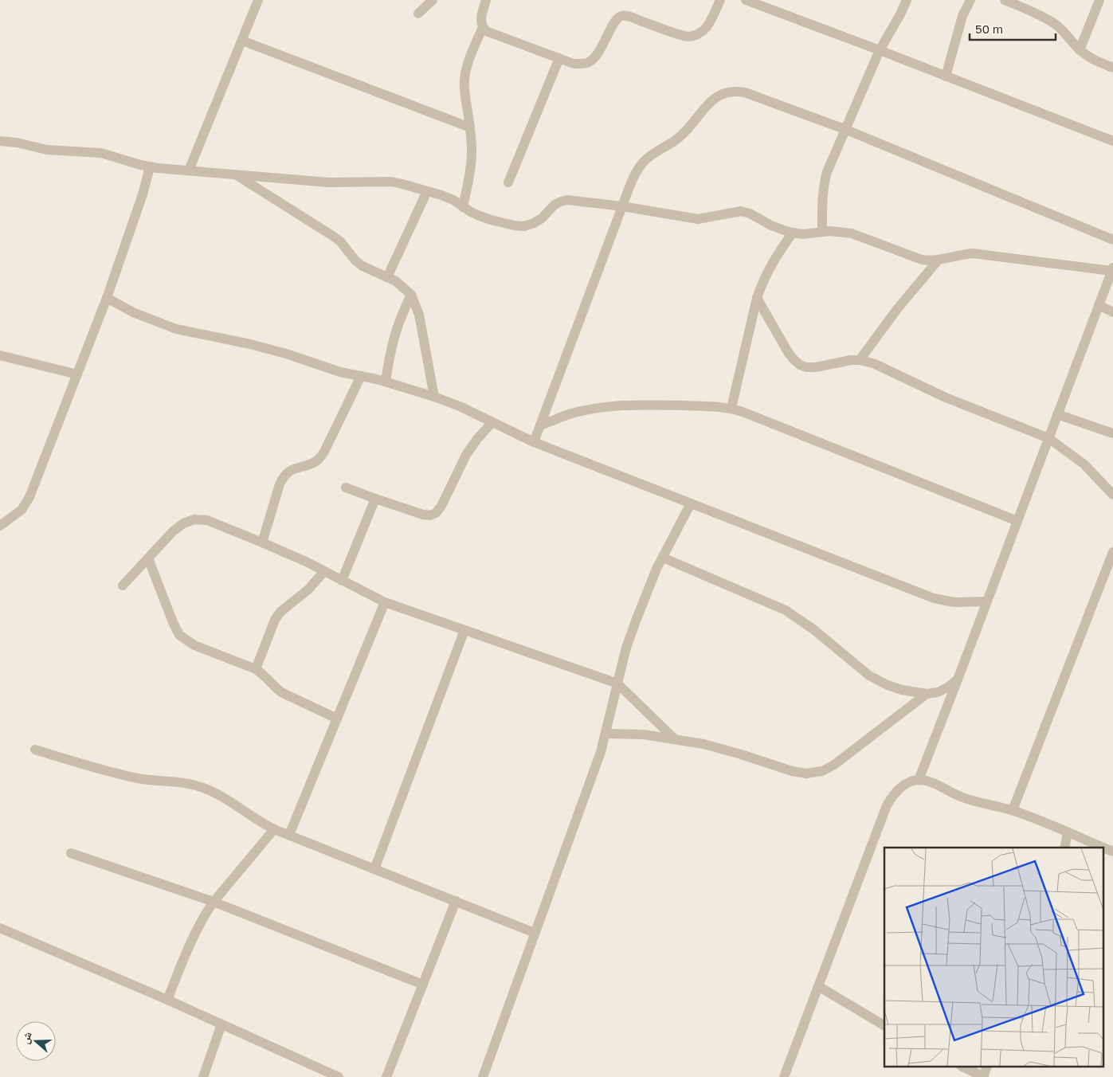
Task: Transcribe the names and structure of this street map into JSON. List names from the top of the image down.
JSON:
{
  "scale_bar": "50 m",
  "north": "left"
}
